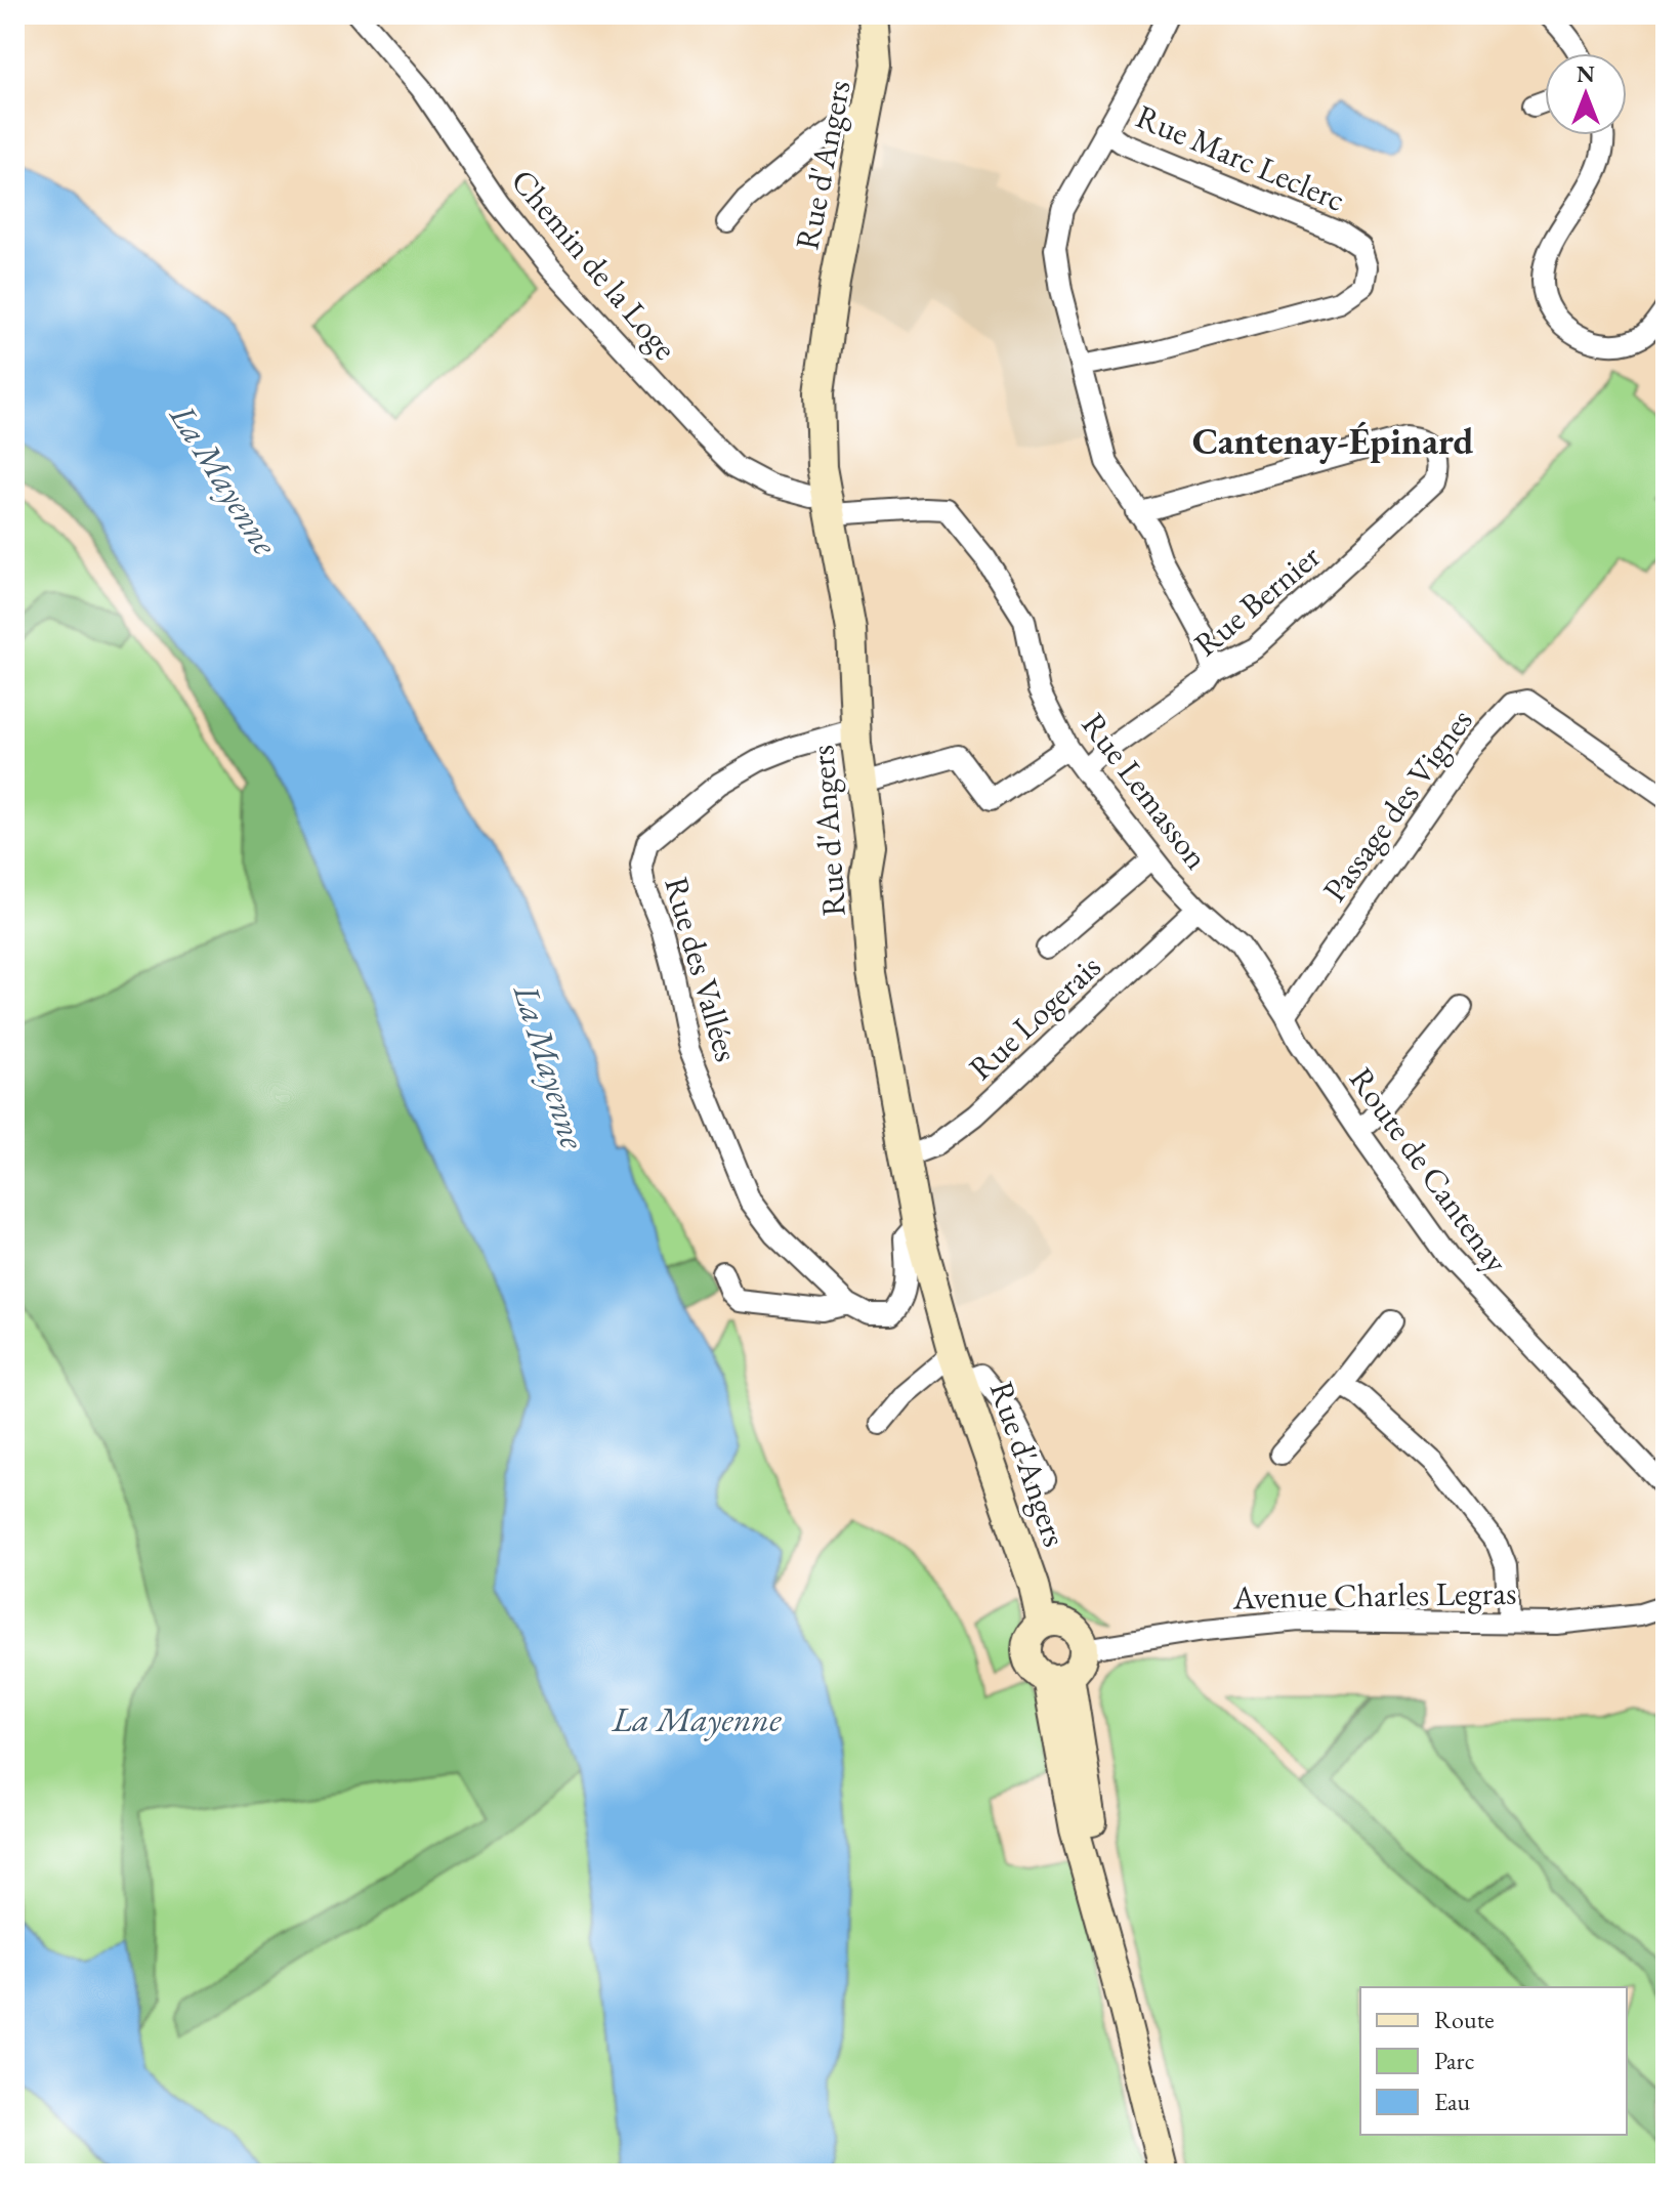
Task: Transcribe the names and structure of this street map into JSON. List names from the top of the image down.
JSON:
{
  "streets": {
    "main road": ["Rue d'Angers"],
    "street": [
      "Rue Marc Leclerc",
      "Chemin de la Loge",
      "Rue Bernier",
      "Rue Lemasson",
      "Passage des Vignes",
      "Rue des Vallées",
      "Rue Logerais",
      "Route de Cantenay",
      "Avenue Charles Legras"
    ]
  },
  "crossings": [
    ["Rue d'Angers", "Chemin de la Loge"],
    ["Rue d'Angers", "Rue Lemasson"],
    ["Rue d'Angers", "Rue des Vallées"],
    ["Rue d'Angers", "Rue Logerais"],
    ["Rue d'Angers", "Avenue Charles Legras"],
    ["Chemin de la Loge", "Rue Lemasson"],
    ["Rue Bernier", "Rue Lemasson"],
    ["Rue Lemasson", "Rue Logerais"],
    ["Rue Lemasson", "Route de Cantenay"],
    ["Passage des Vignes", "Route de Cantenay"],
    ["Rue Logerais", "Route de Cantenay"]
  ],
  "districts": ["Cantenay-Épinard"],
  "water": ["La Mayenne"],
  "legend": ["Route", "Parc", "Eau"],
  "north": "top"
}
